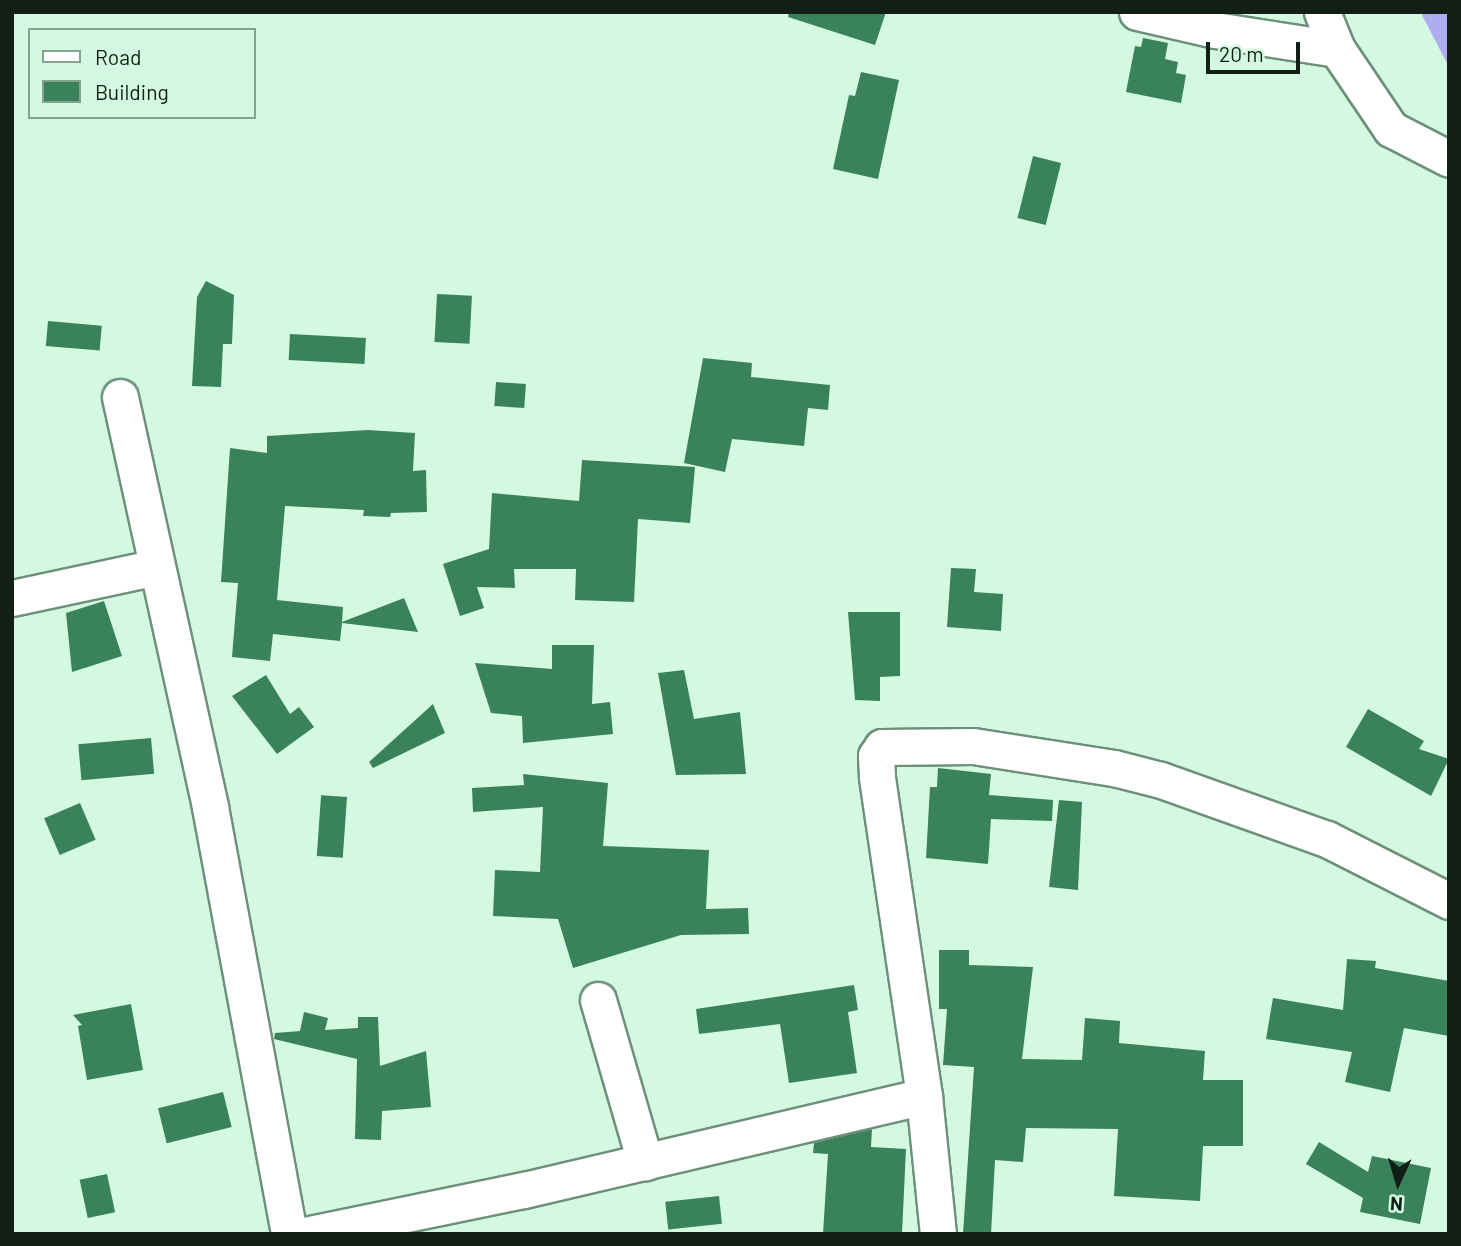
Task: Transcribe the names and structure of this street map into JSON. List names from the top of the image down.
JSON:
{
  "legend": ["Road", "Building"],
  "scale_bar": "20 m",
  "north": "bottom"
}
